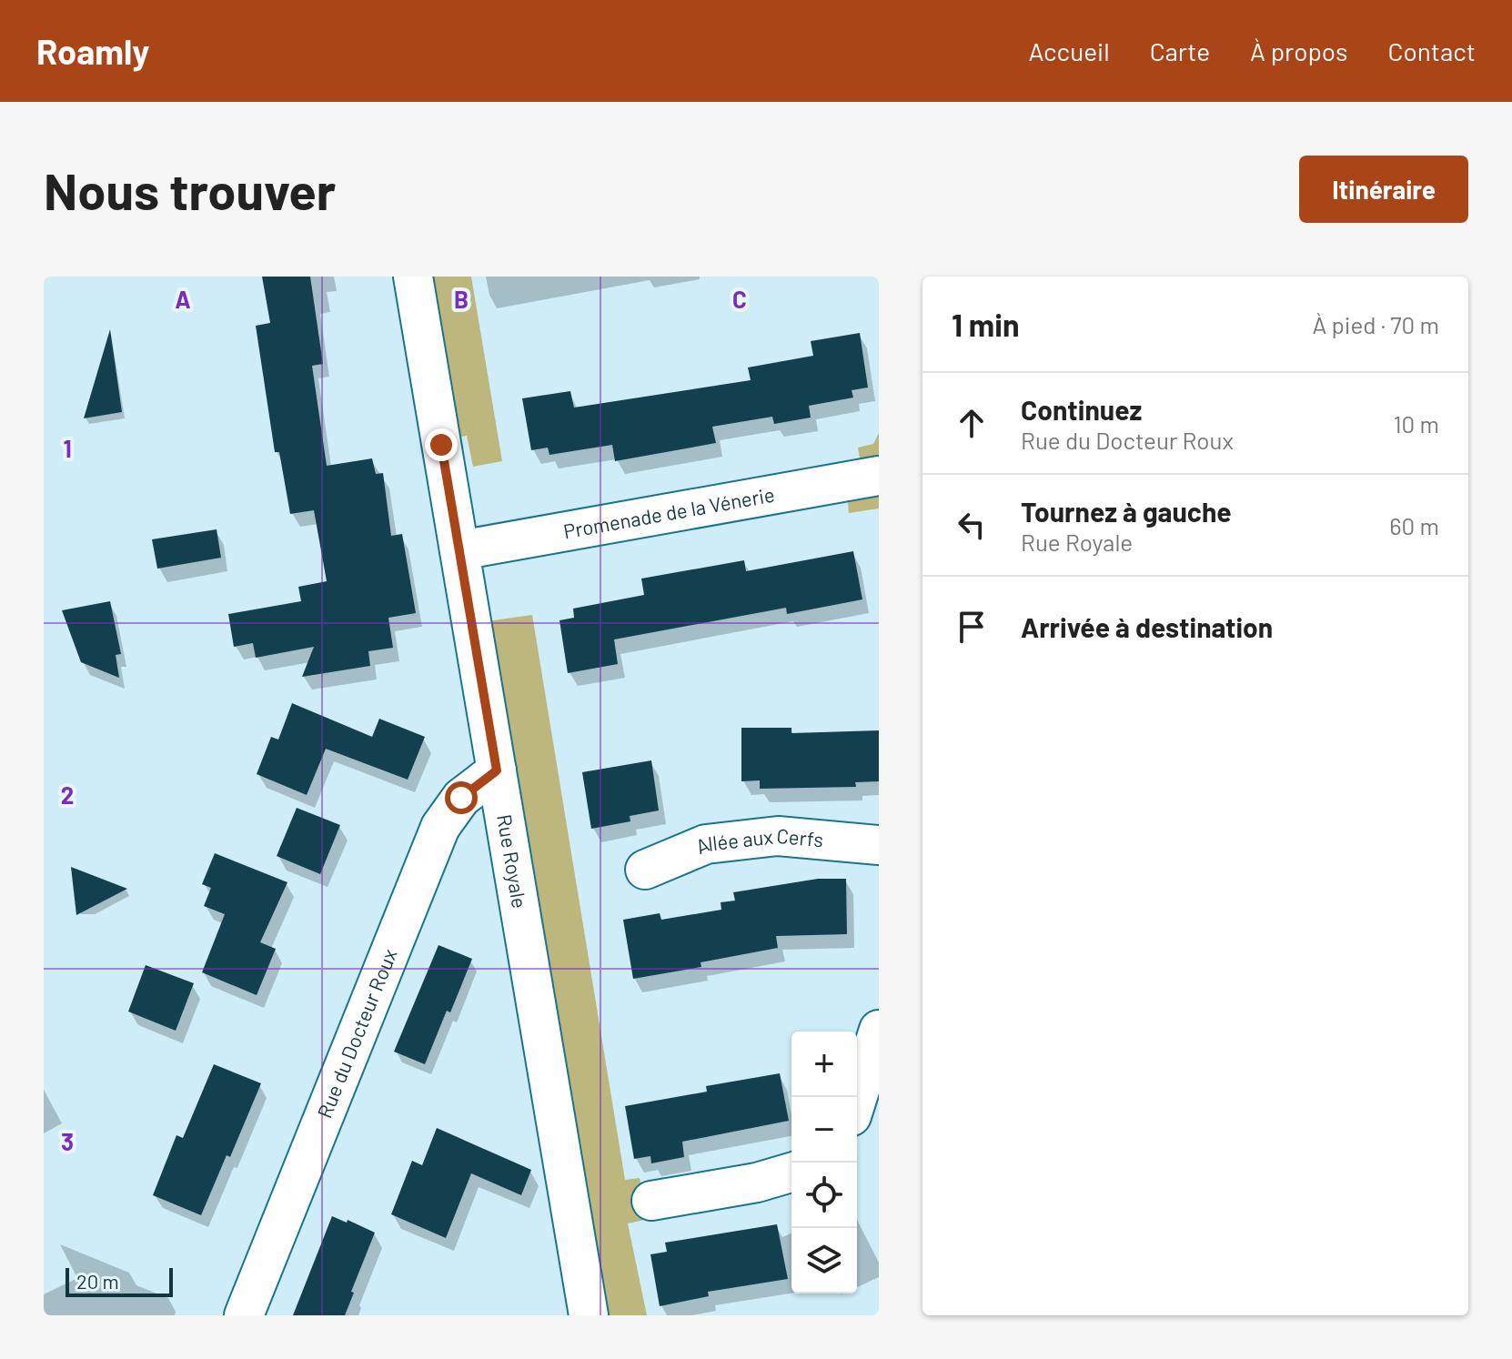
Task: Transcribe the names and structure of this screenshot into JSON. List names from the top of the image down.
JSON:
{
  "streets": {
    "street": [
      "Promenade de la Vénerie",
      "Allée aux Cerfs",
      "Rue Royale",
      "Rue du Docteur Roux"
    ]
  },
  "crossings": [
    ["Promenade de la Vénerie", "Rue Royale"],
    ["Rue Royale", "Rue du Docteur Roux"]
  ],
  "scale_bar": "20 m",
  "page": {
    "header": "Roamly",
    "nav": [
      "Accueil",
      "Carte",
      "À propos",
      "Contact"
    ],
    "buttons": "Itinéraire",
    "title": "Nous trouver",
    "heading": ["1 min", "À pied · 70 m"],
    "list": [
      ["Continuez", "Rue du Docteur Roux", "10 m"],
      ["Tournez à gauche", "Rue Royale", "60 m"],
      "Arrivée à destination"
    ],
    "map_buttons": ["+", "−"],
    "scale": "20 m"
  },
  "grid": {
    "columns": ["A", "B", "C"],
    "rows": ["1", "2", "3"]
  }
}
